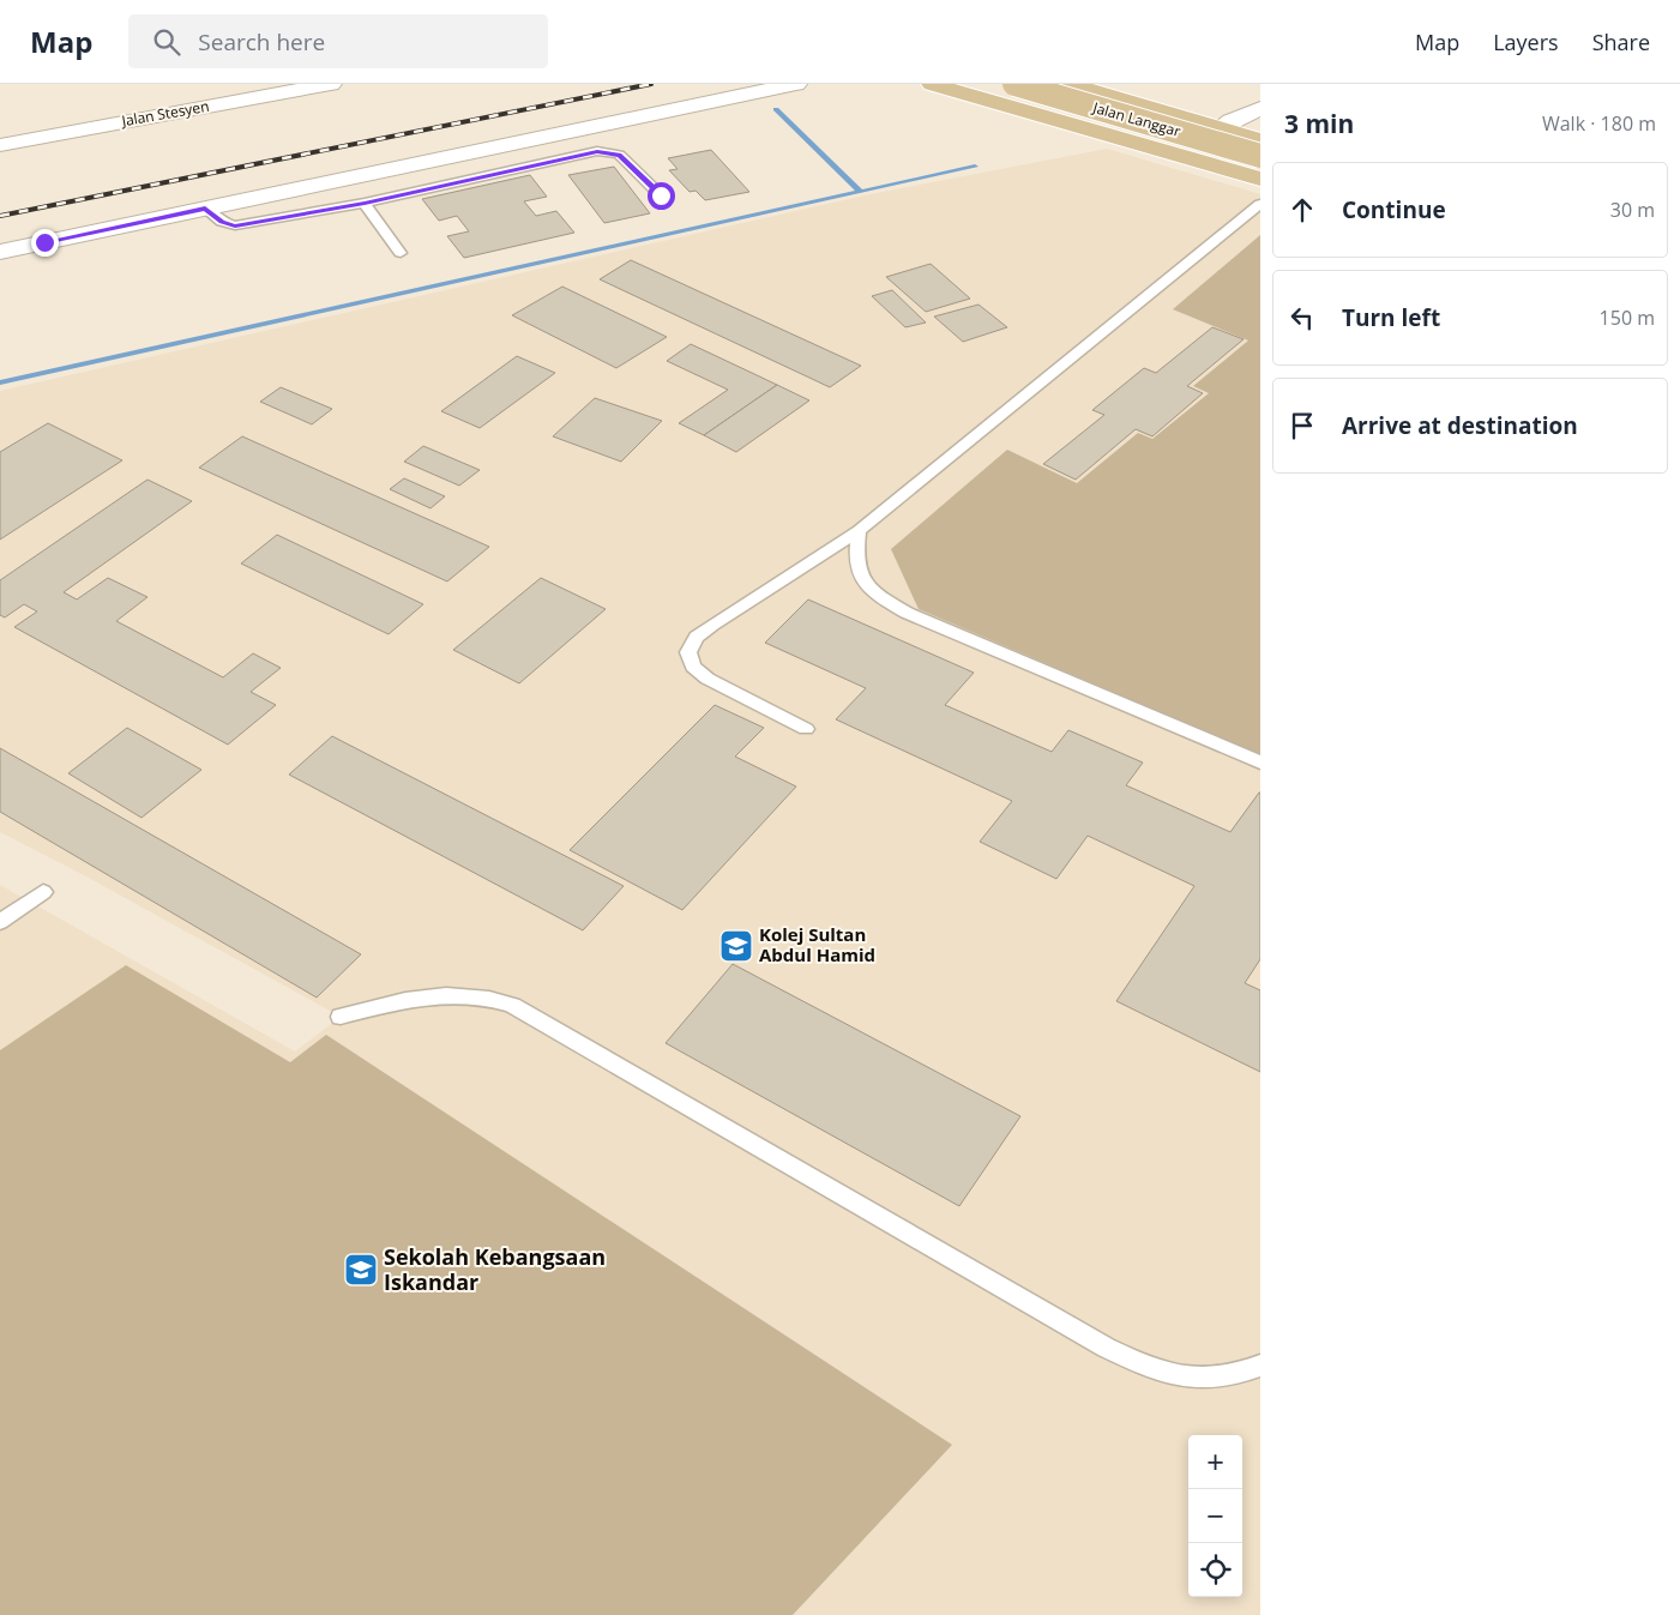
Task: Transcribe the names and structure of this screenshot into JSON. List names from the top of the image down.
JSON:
{
  "streets": {
    "main road": ["Jalan Langgar"],
    "street": ["Jalan Stesyen"]
  },
  "places": {
    "school or university": ["Kolej Sultan Abdul Hamid", "Sekolah Kebangsaan Iskandar"]
  },
  "page": {
    "header": "Map",
    "search": "Search here",
    "nav": ["Map", "Layers", "Share"],
    "heading": ["3 min", "Walk · 180 m"],
    "list": [
      ["Continue", "30 m"],
      ["Turn left", "150 m"],
      "Arrive at destination"
    ],
    "map_buttons": ["+", "−"]
  }
}
